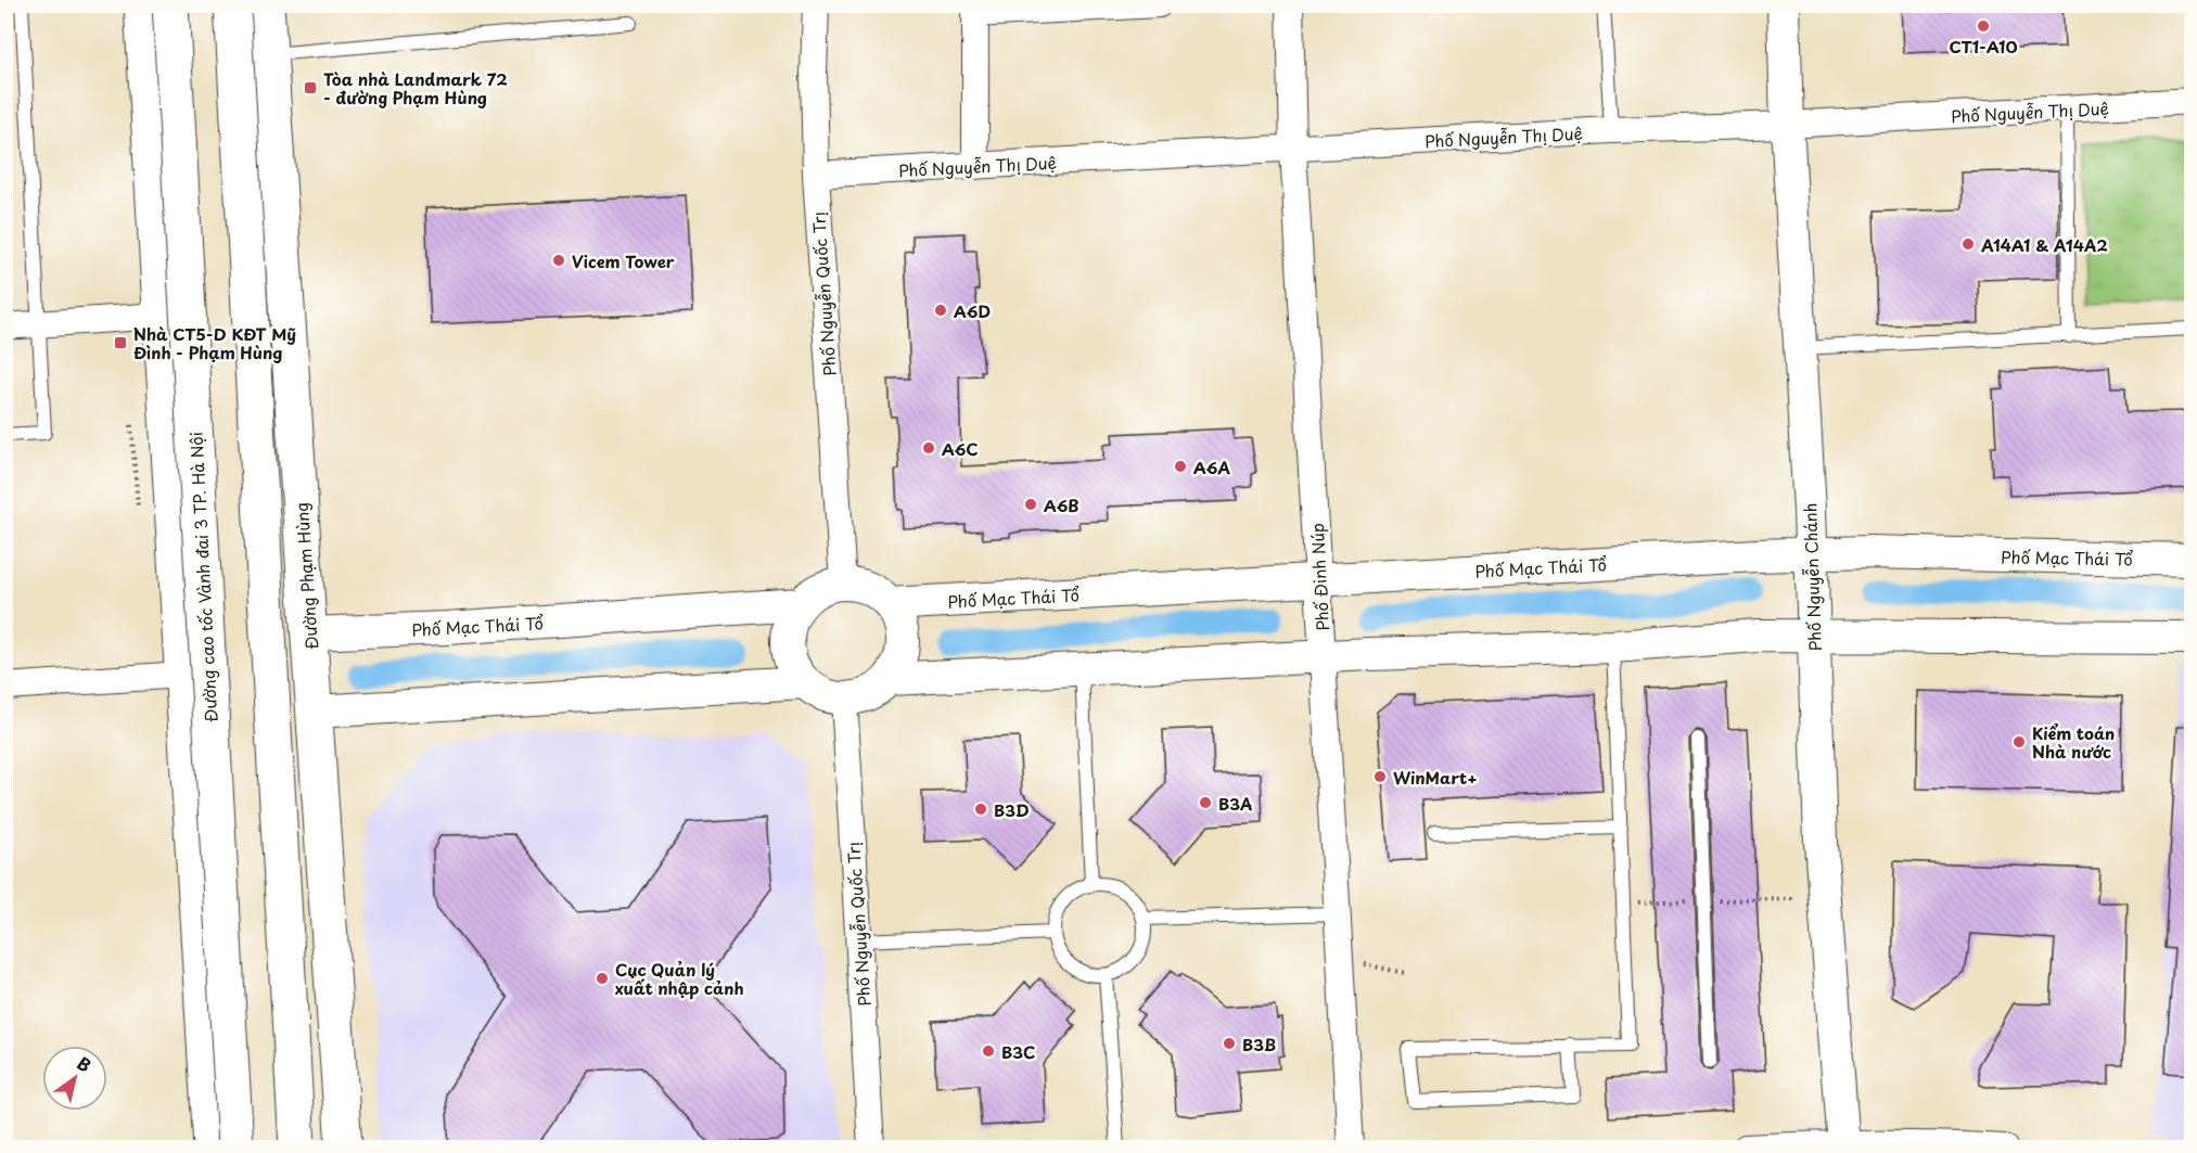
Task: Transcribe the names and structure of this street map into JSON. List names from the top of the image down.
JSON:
{
  "streets": {
    "main road": ["Đường Phạm Hùng", "Đường cao tốc Vành đai 3 TP. Hà Nội"],
    "street": [
      "Phố Nguyễn Thị Duệ",
      "Phố Nguyễn Quốc Trị",
      "Phố Mạc Thái Tổ",
      "Phố Đinh Núp",
      "Phố Nguyễn Chánh"
    ]
  },
  "crossings": [
    ["Phố Nguyễn Thị Duệ", "Phố Nguyễn Quốc Trị"],
    ["Phố Nguyễn Thị Duệ", "Phố Đinh Núp"],
    ["Phố Nguyễn Thị Duệ", "Phố Nguyễn Chánh"],
    ["Phố Nguyễn Quốc Trị", "Phố Mạc Thái Tổ"],
    ["Phố Mạc Thái Tổ", "Đường Phạm Hùng"],
    ["Phố Mạc Thái Tổ", "Phố Đinh Núp"],
    ["Phố Mạc Thái Tổ", "Phố Nguyễn Chánh"]
  ],
  "places": {
    "other": [
      "CT1-A10",
      "A14A1 & A14A2",
      "Vicem Tower",
      "A6D",
      "A6C",
      "A6A",
      "A6B",
      "Kiểm toán Nhà nước",
      "WinMart+",
      "B3A",
      "B3D",
      "Cục Quản lý xuất nhập cảnh",
      "B3B",
      "B3C"
    ],
    "transit": ["Tòa nhà Landmark 72 - đường Phạm Hùng", "Nhà CT5-D KĐT Mỹ Đình - Phạm Hùng"]
  },
  "north": "top right"
}
